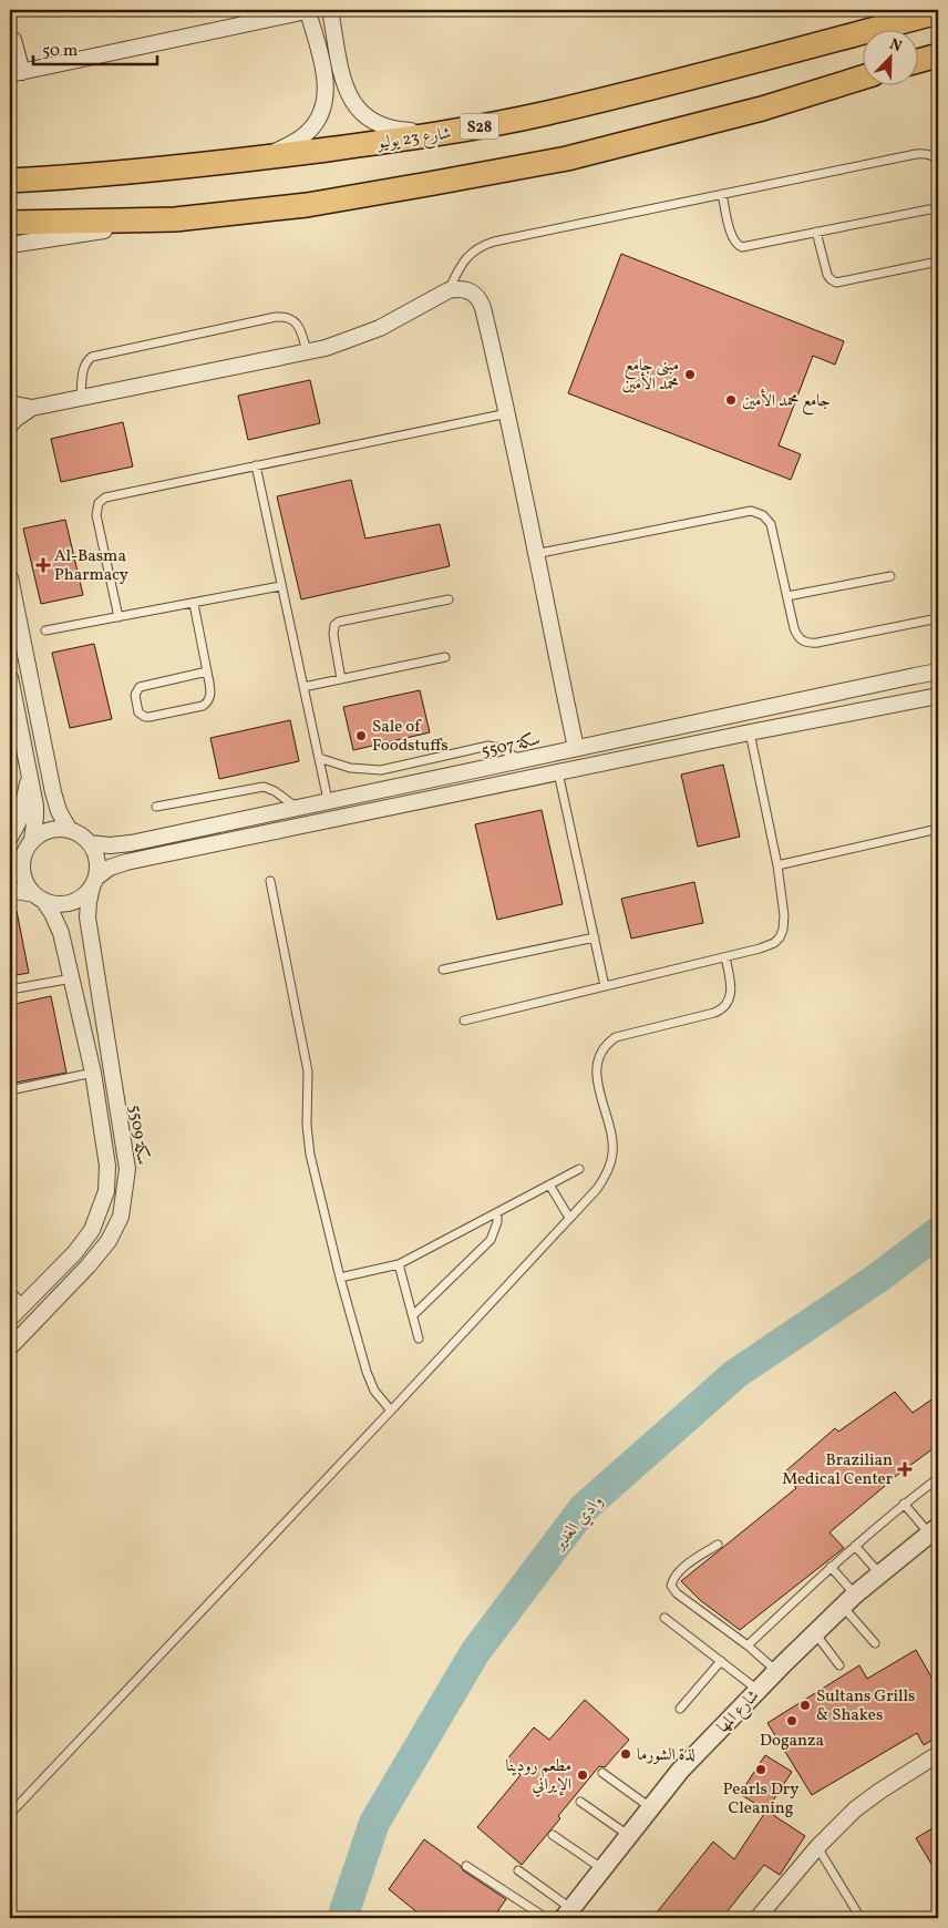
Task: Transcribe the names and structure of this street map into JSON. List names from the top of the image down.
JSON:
{
  "streets": {
    "main road": ["S28", "شارع 23 يوليو"],
    "street": ["سكة 5507", "سكة 5509", "شارع المها"]
  },
  "crossings": [
    ["سكة 5507", "سكة 5509"]
  ],
  "water": ["وادي الغدير"],
  "places": {
    "other": [
      "مبنى جامع محمد الأمين",
      "جامع محمد الأمين",
      "Sale of Foodstuffs",
      "Sultans Grills & Shakes",
      "Doganza",
      "لذة الشورما",
      "Pearls Dry Cleaning",
      "مطعم رودينا الإيراني"
    ],
    "health": ["Al-Basma Pharmacy", "Brazilian Medical Center"]
  },
  "scale_bar": "50 m",
  "north": "top right"
}
